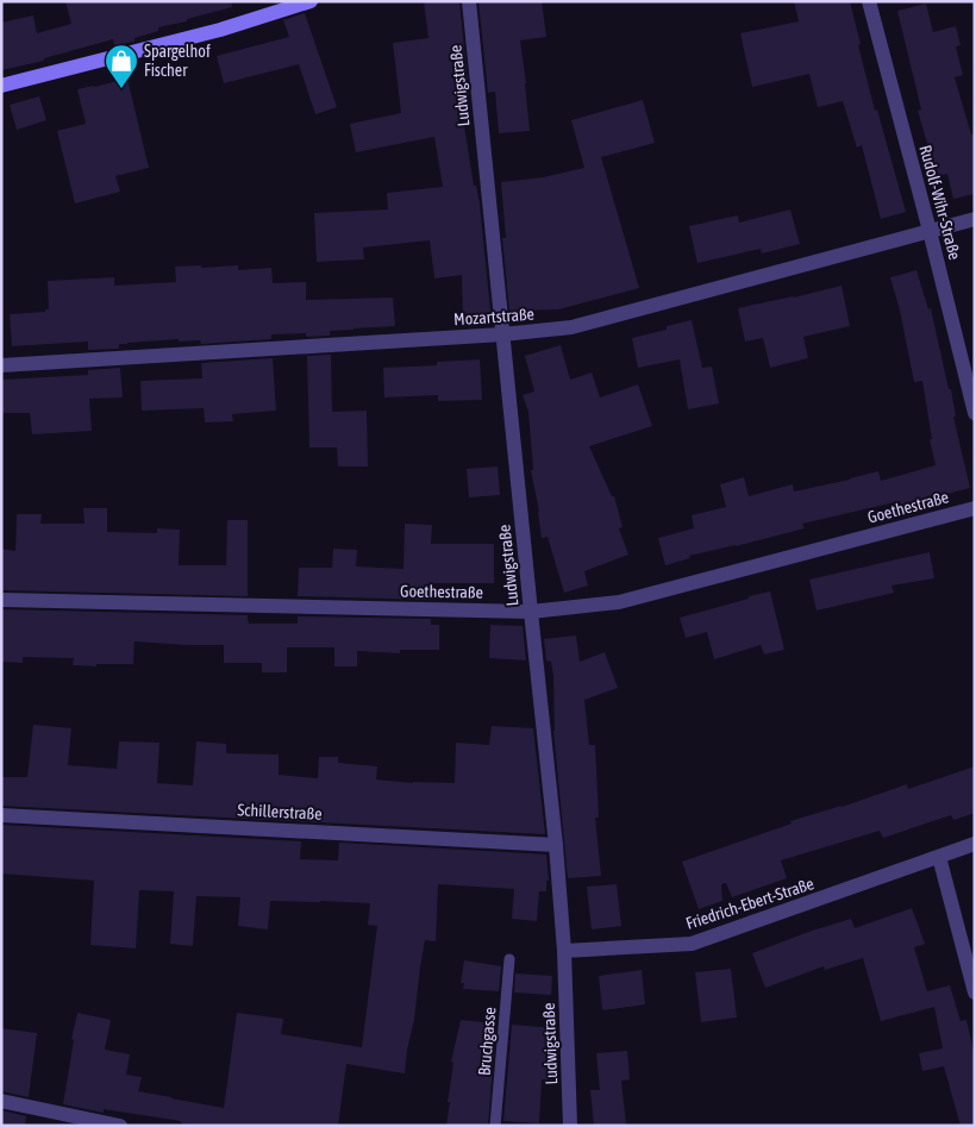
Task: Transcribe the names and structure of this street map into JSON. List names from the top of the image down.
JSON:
{
  "streets": {
    "street": [
      "Ludwigstraße",
      "Rudolf-Wihr-Straße",
      "Mozartstraße",
      "Goethestraße",
      "Schillerstraße",
      "Friedrich-Ebert-Straße"
    ],
    "lane": ["Bruchgasse"]
  },
  "crossings": [
    ["Ludwigstraße", "Mozartstraße"],
    ["Ludwigstraße", "Goethestraße"],
    ["Ludwigstraße", "Schillerstraße"],
    ["Ludwigstraße", "Friedrich-Ebert-Straße"],
    ["Rudolf-Wihr-Straße", "Mozartstraße"]
  ],
  "places": {
    "shop": ["Spargelhof Fischer"]
  }
}
